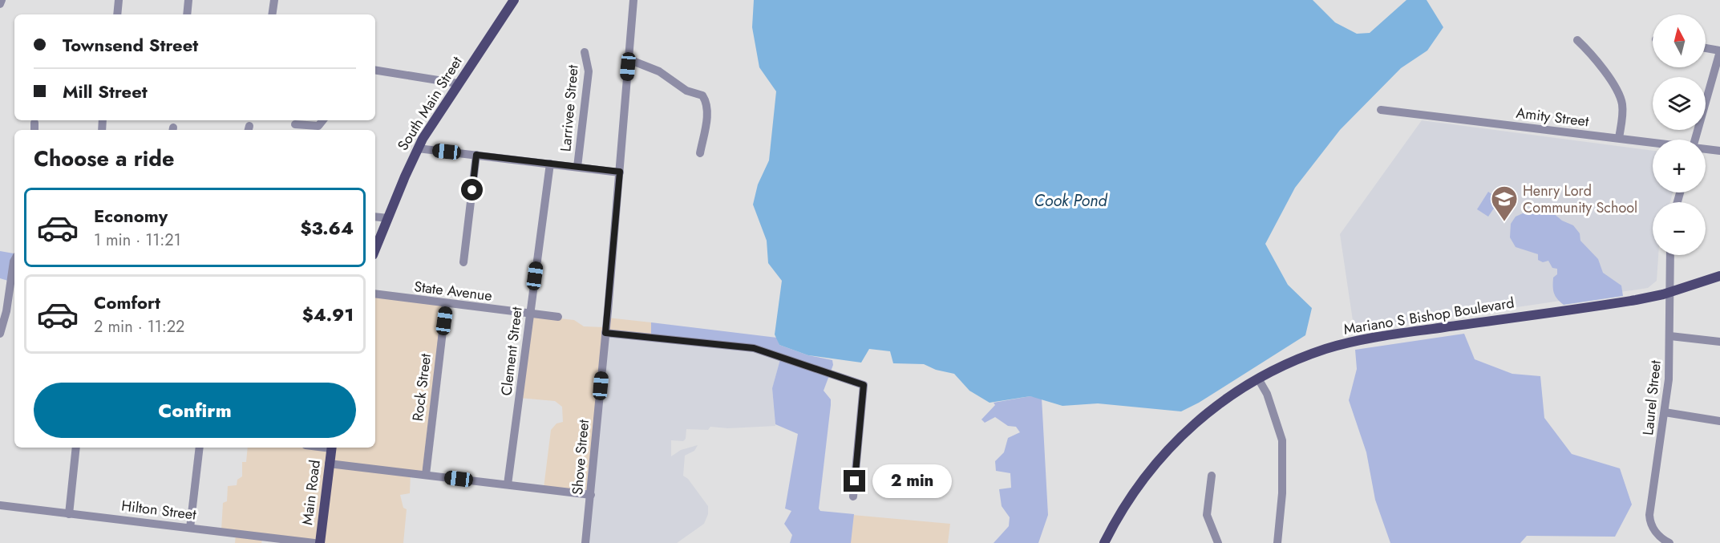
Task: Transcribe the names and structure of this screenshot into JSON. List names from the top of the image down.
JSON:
{
  "streets": {
    "main road": ["South Main Street", "Mariano S Bishop Boulevard", "Main Road"],
    "street": [
      "Larrivee Street",
      "Amity Street",
      "State Avenue",
      "Clement Street",
      "Rock Street",
      "Laurel Street",
      "Shove Street",
      "Hilton Street"
    ]
  },
  "crossings": [
    ["State Avenue", "Clement Street"],
    ["State Avenue", "Rock Street"],
    ["Mariano S Bishop Boulevard", "Laurel Street"]
  ],
  "water": ["Cook Pond"],
  "places": {
    "school or university": ["Henry Lord Community School"]
  },
  "north": "top",
  "page": {
    "map_buttons": ["+", "−"],
    "banner": ["Townsend Street", "Mill Street"],
    "heading": "Choose a ride",
    "list": [
      {
        "name": "Economy",
        "note": "1 min · 11:21",
        "value": "$3.64"
      },
      {
        "name": "Comfort",
        "note": "2 min · 11:22",
        "value": "$4.91"
      }
    ],
    "buttons": "Confirm",
    "bubble": "2 min"
  }
}
